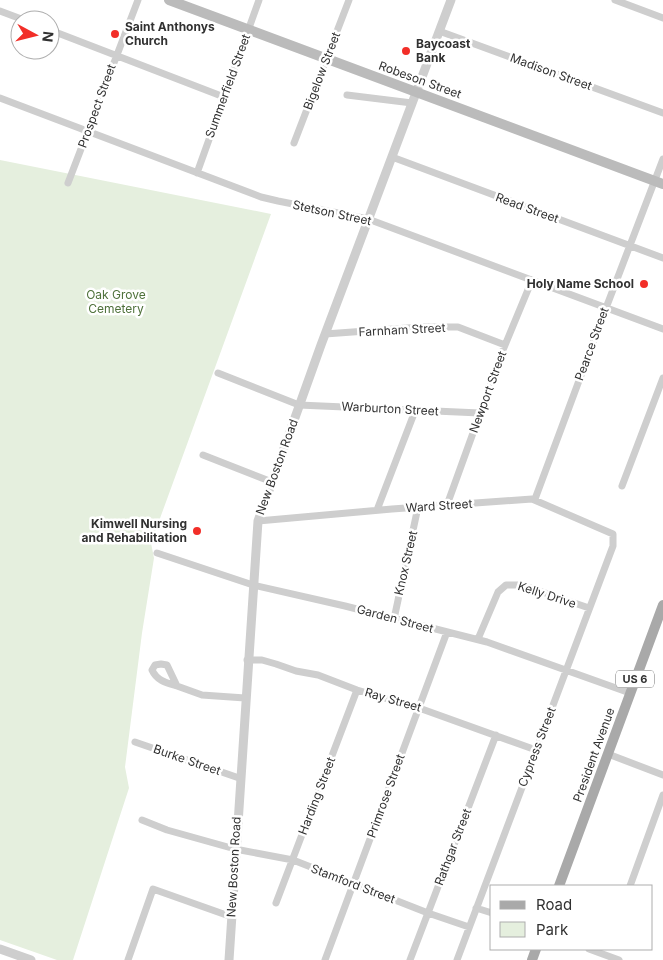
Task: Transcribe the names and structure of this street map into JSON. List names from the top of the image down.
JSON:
{
  "streets": {
    "main road": ["Robeson Street", "US 6", "President Avenue"],
    "street": [
      "Bigelow Street",
      "Madison Street",
      "Summerfield Street",
      "Prospect Street",
      "Read Street",
      "Stetson Street",
      "Farnham Street",
      "Pearce Street",
      "Newport Street",
      "Warburton Street",
      "New Boston Road",
      "Ward Street",
      "Knox Street",
      "Kelly Drive",
      "Garden Street",
      "Ray Street",
      "Cypress Street",
      "Burke Street",
      "Harding Street",
      "Primrose Street",
      "Rathgar Street",
      "Stamford Street"
    ]
  },
  "crossings": [
    ["Bigelow Street", "Robeson Street"],
    ["Madison Street", "New Boston Road"],
    ["Robeson Street", "Summerfield Street"],
    ["Robeson Street", "Pearce Street"],
    ["Robeson Street", "New Boston Road"],
    ["Summerfield Street", "Stetson Street"],
    ["Prospect Street", "Stetson Street"],
    ["Read Street", "Pearce Street"],
    ["Read Street", "New Boston Road"],
    ["Stetson Street", "Pearce Street"],
    ["Stetson Street", "Newport Street"],
    ["Stetson Street", "New Boston Road"],
    ["Farnham Street", "Newport Street"],
    ["Farnham Street", "New Boston Road"],
    ["Pearce Street", "Ward Street"],
    ["Newport Street", "Warburton Street"],
    ["Newport Street", "Ward Street"],
    ["Warburton Street", "New Boston Road"],
    ["New Boston Road", "Ward Street"],
    ["New Boston Road", "Garden Street"],
    ["New Boston Road", "Ray Street"],
    ["New Boston Road", "Burke Street"],
    ["New Boston Road", "Stamford Street"],
    ["Ward Street", "Knox Street"],
    ["Ward Street", "Cypress Street"],
    ["Knox Street", "Garden Street"],
    ["Kelly Drive", "Garden Street"],
    ["Kelly Drive", "Cypress Street"],
    ["Garden Street", "Cypress Street"],
    ["Garden Street", "President Avenue"],
    ["Garden Street", "Primrose Street"],
    ["Ray Street", "Cypress Street"],
    ["Ray Street", "Harding Street"],
    ["Ray Street", "Primrose Street"],
    ["Ray Street", "Rathgar Street"],
    ["Cypress Street", "Stamford Street"],
    ["Harding Street", "Stamford Street"],
    ["Primrose Street", "Stamford Street"],
    ["Rathgar Street", "Stamford Street"]
  ],
  "parks": ["Oak Grove Cemetery"],
  "places": [
    "Saint Anthonys Church",
    "Baycoast Bank",
    "Holy Name School",
    "Kimwell Nursing and Rehabilitation"
  ],
  "legend": ["Road", "Park"],
  "north": "right"
}
